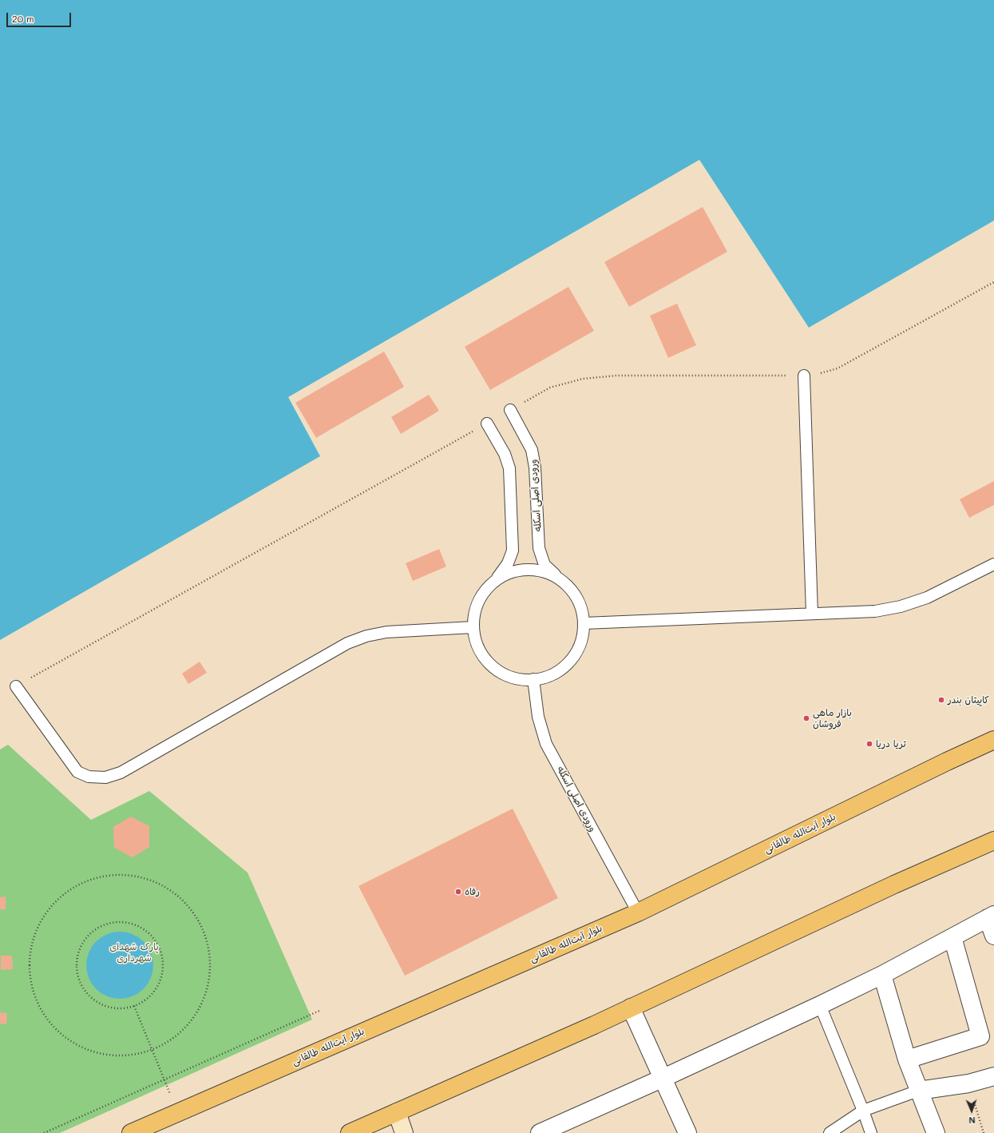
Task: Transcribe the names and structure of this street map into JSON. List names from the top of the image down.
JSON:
{
  "streets": {
    "main road": ["بلوار آیت‌الله طالقانی"],
    "lane": ["ورودی اصلی اسکله"]
  },
  "crossings": [
    ["ورودی اصلی اسکله", "بلوار آیت‌الله طالقانی"]
  ],
  "parks": ["پارک شهدای شهرداری"],
  "places": [
    "کاپیتان بندر",
    "بازار ماهی فروشان",
    "تریا دریا",
    "رفاه"
  ],
  "scale_bar": "20 m",
  "north": "bottom"
}
